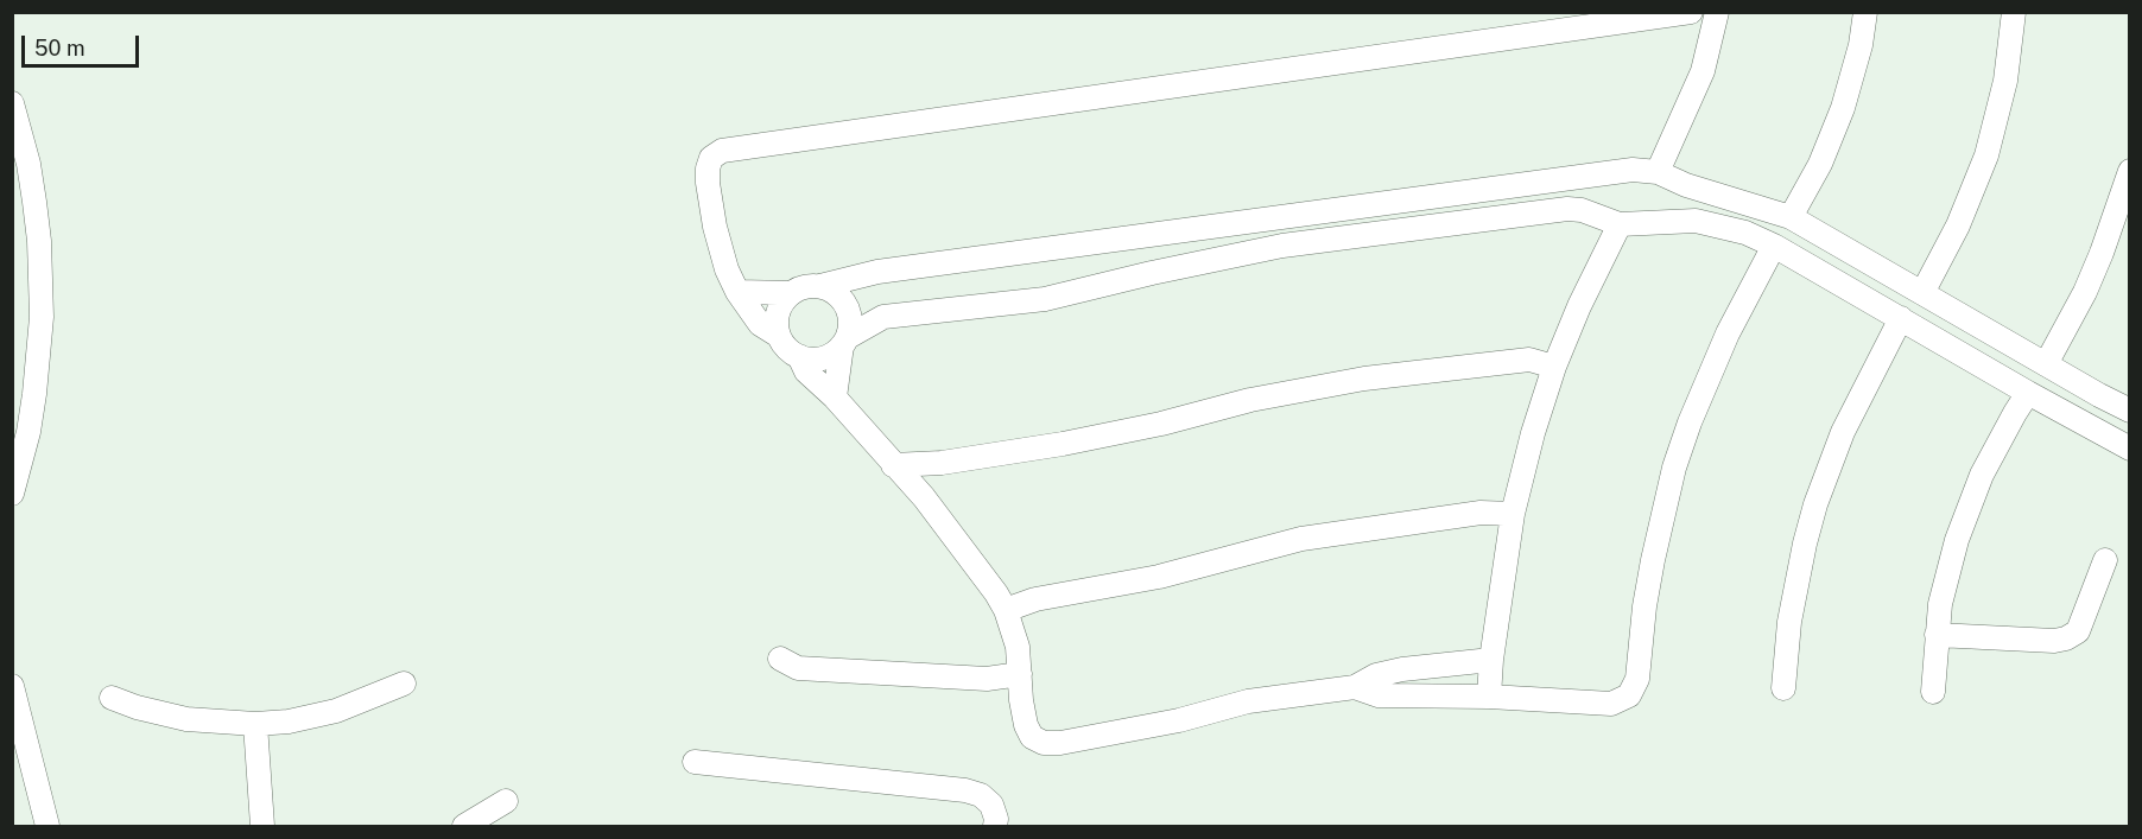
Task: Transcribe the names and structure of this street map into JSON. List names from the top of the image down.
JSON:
{
  "scale_bar": "50 m"
}
